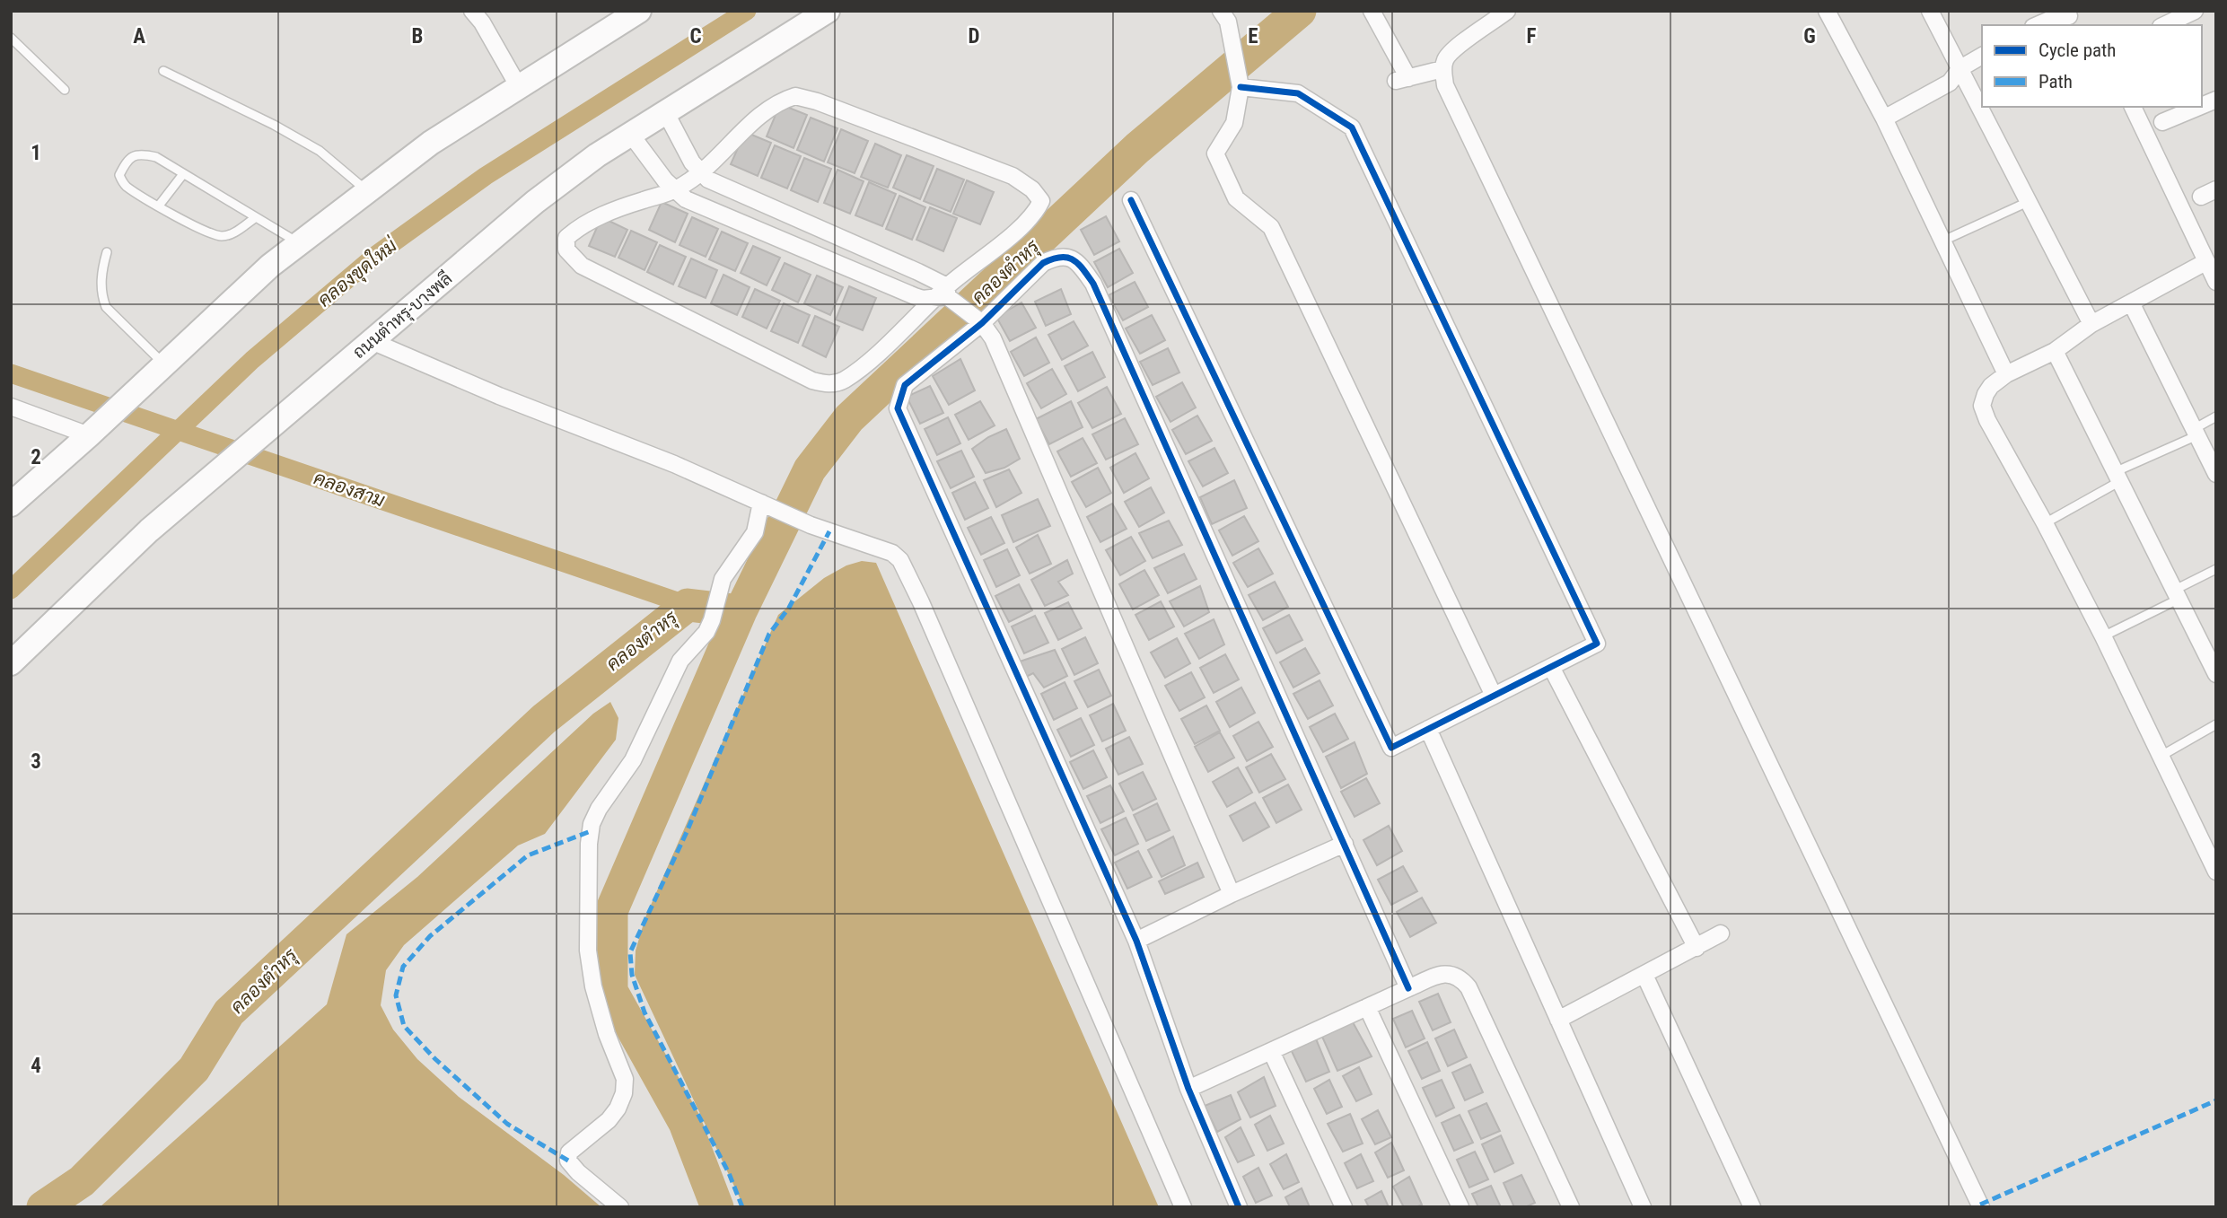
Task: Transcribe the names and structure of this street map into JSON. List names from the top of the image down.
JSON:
{
  "streets": {
    "main road": ["ถนนตำหรุ-บางพลี"]
  },
  "water": ["คลองตำหรุ", "คลองขุดใหม่", "คลองสาม"],
  "legend": ["Cycle path", "Path"],
  "grid": {
    "columns": [
      "A",
      "B",
      "C",
      "D",
      "E",
      "F",
      "G"
    ],
    "rows": [
      "1",
      "2",
      "3",
      "4"
    ]
  }
}
